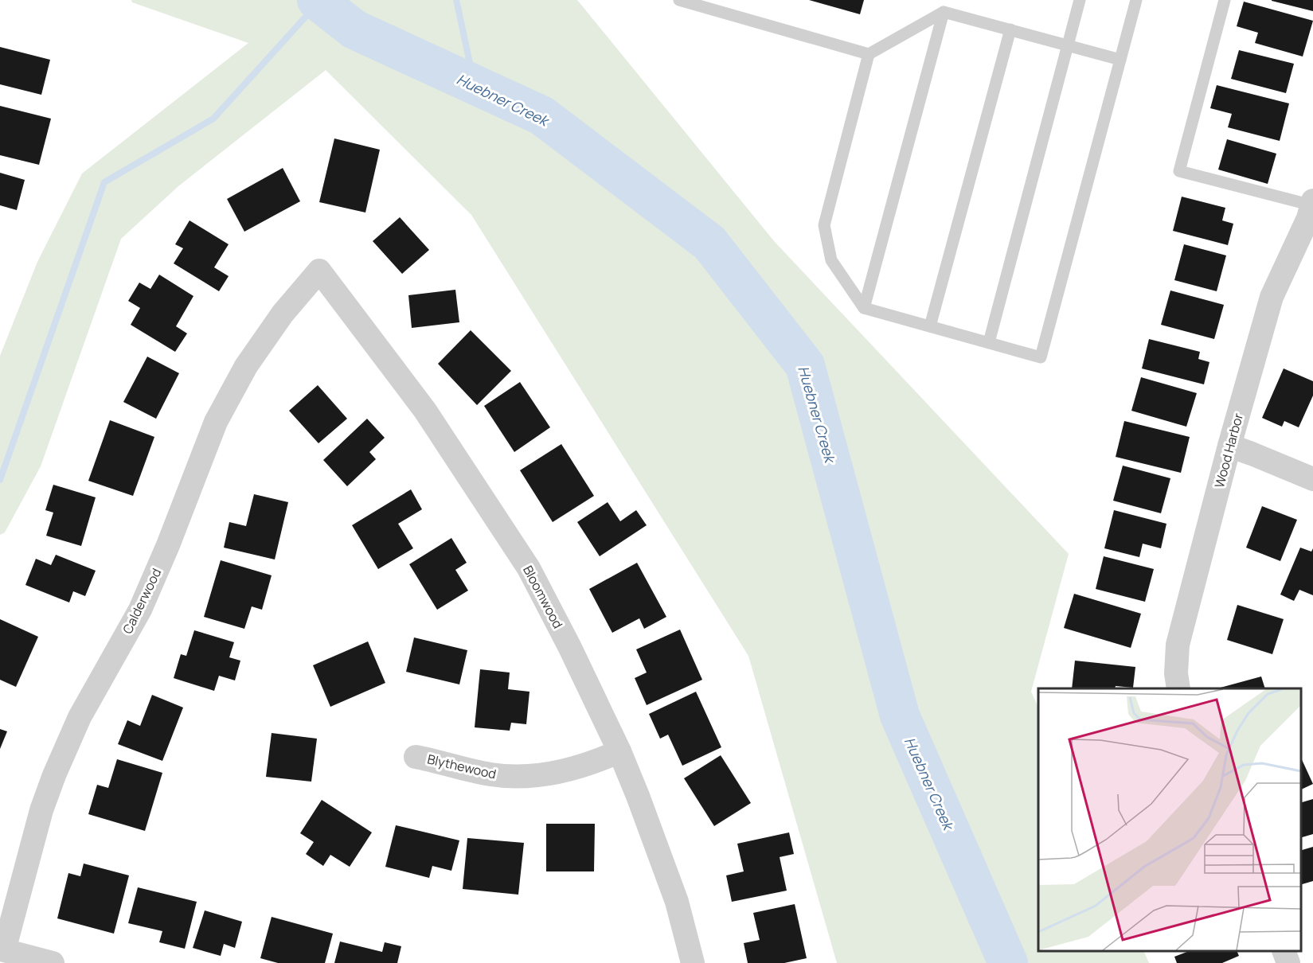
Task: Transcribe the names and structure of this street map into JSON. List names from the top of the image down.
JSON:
{
  "streets": {
    "street": [
      "Wood Harbor",
      "Bloomwood",
      "Calderwood",
      "Blythewood"
    ]
  },
  "crossings": [
    ["Bloomwood", "Calderwood"],
    ["Bloomwood", "Blythewood"]
  ],
  "water": ["Huebner Creek"]
}
